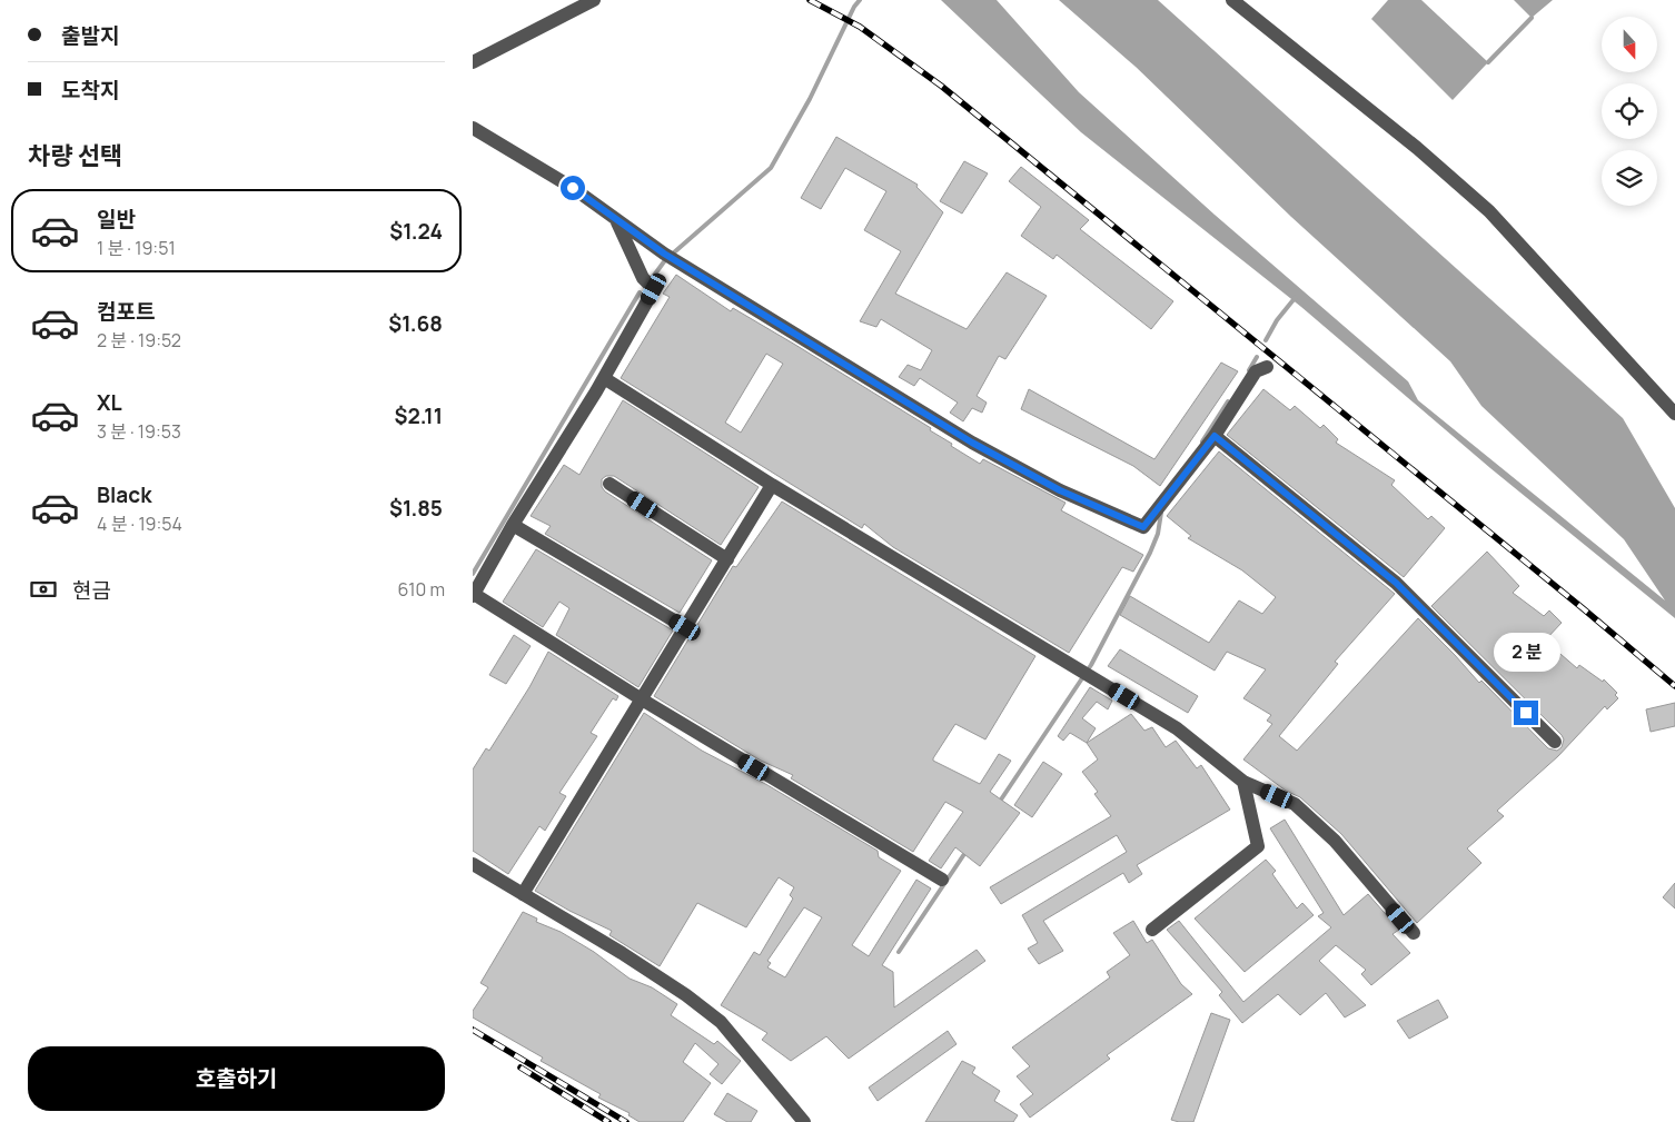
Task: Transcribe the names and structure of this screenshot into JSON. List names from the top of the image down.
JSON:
{
  "north": "bottom",
  "page": {
    "banner": ["출발지", "도착지"],
    "heading": "차량 선택",
    "list": [
      {
        "name": "일반",
        "note": "1 분 · 19:51",
        "value": "$1.24"
      },
      {
        "name": "컴포트",
        "note": "2 분 · 19:52",
        "value": "$1.68"
      },
      {
        "name": "XL",
        "note": "3 분 · 19:53",
        "value": "$2.11"
      },
      {
        "name": "Black",
        "note": "4 분 · 19:54",
        "value": "$1.85"
      }
    ],
    "pay": ["현금", "610 m"],
    "bubble": "2 분",
    "buttons": "호출하기"
  }
}
